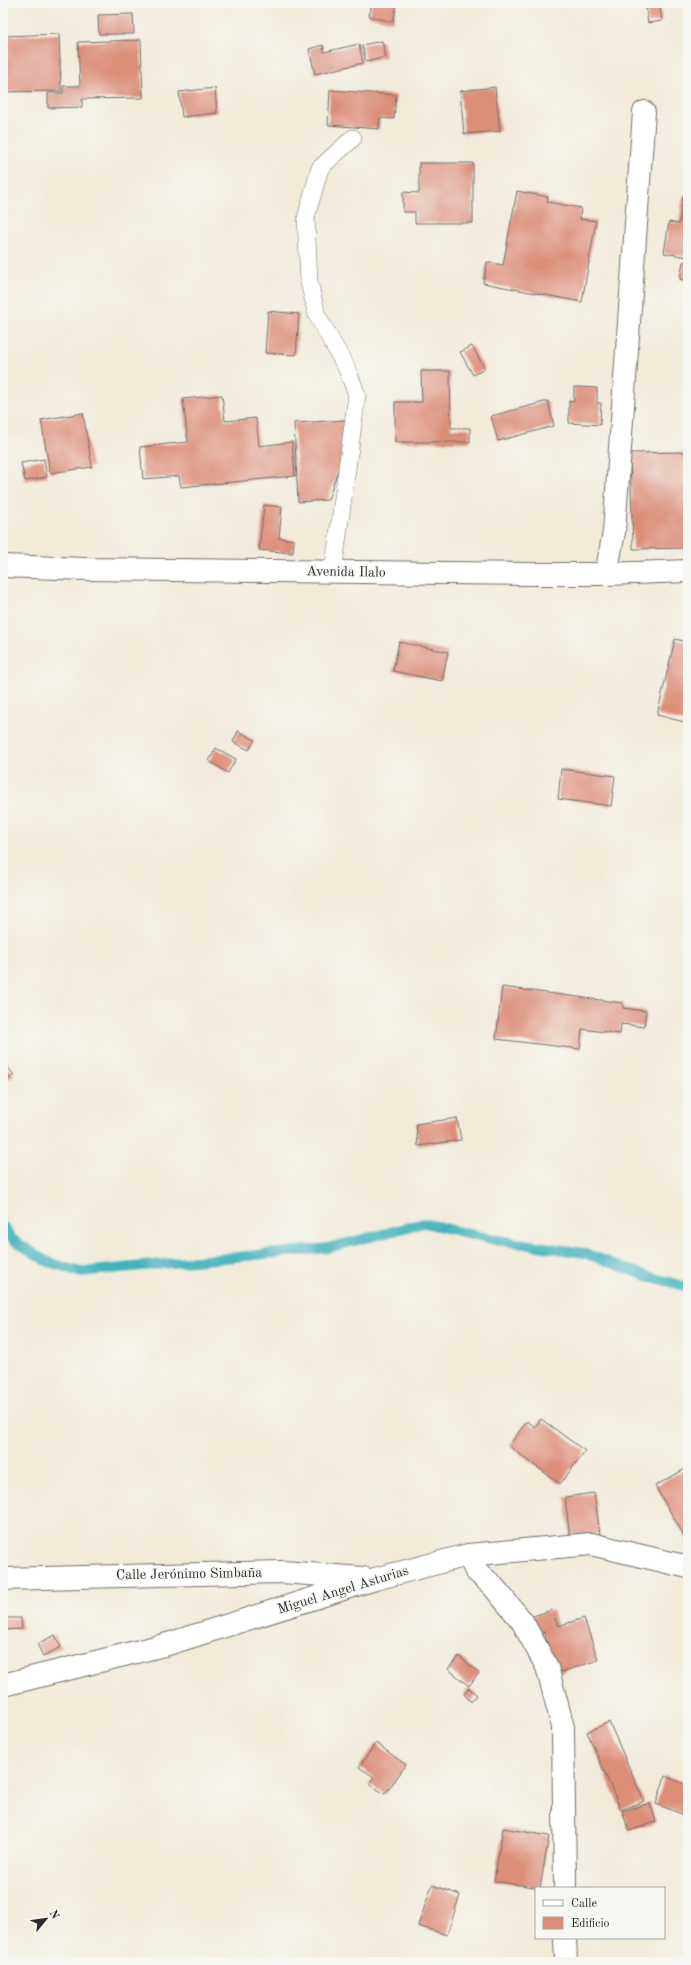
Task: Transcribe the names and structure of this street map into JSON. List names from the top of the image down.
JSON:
{
  "streets": {
    "street": ["Avenida Ilalo", "Calle Jerónimo Simbaña", "Miguel Angel Asturias"]
  },
  "crossings": [
    ["Calle Jerónimo Simbaña", "Miguel Angel Asturias"]
  ],
  "legend": ["Calle", "Edificio"],
  "north": "top right"
}
